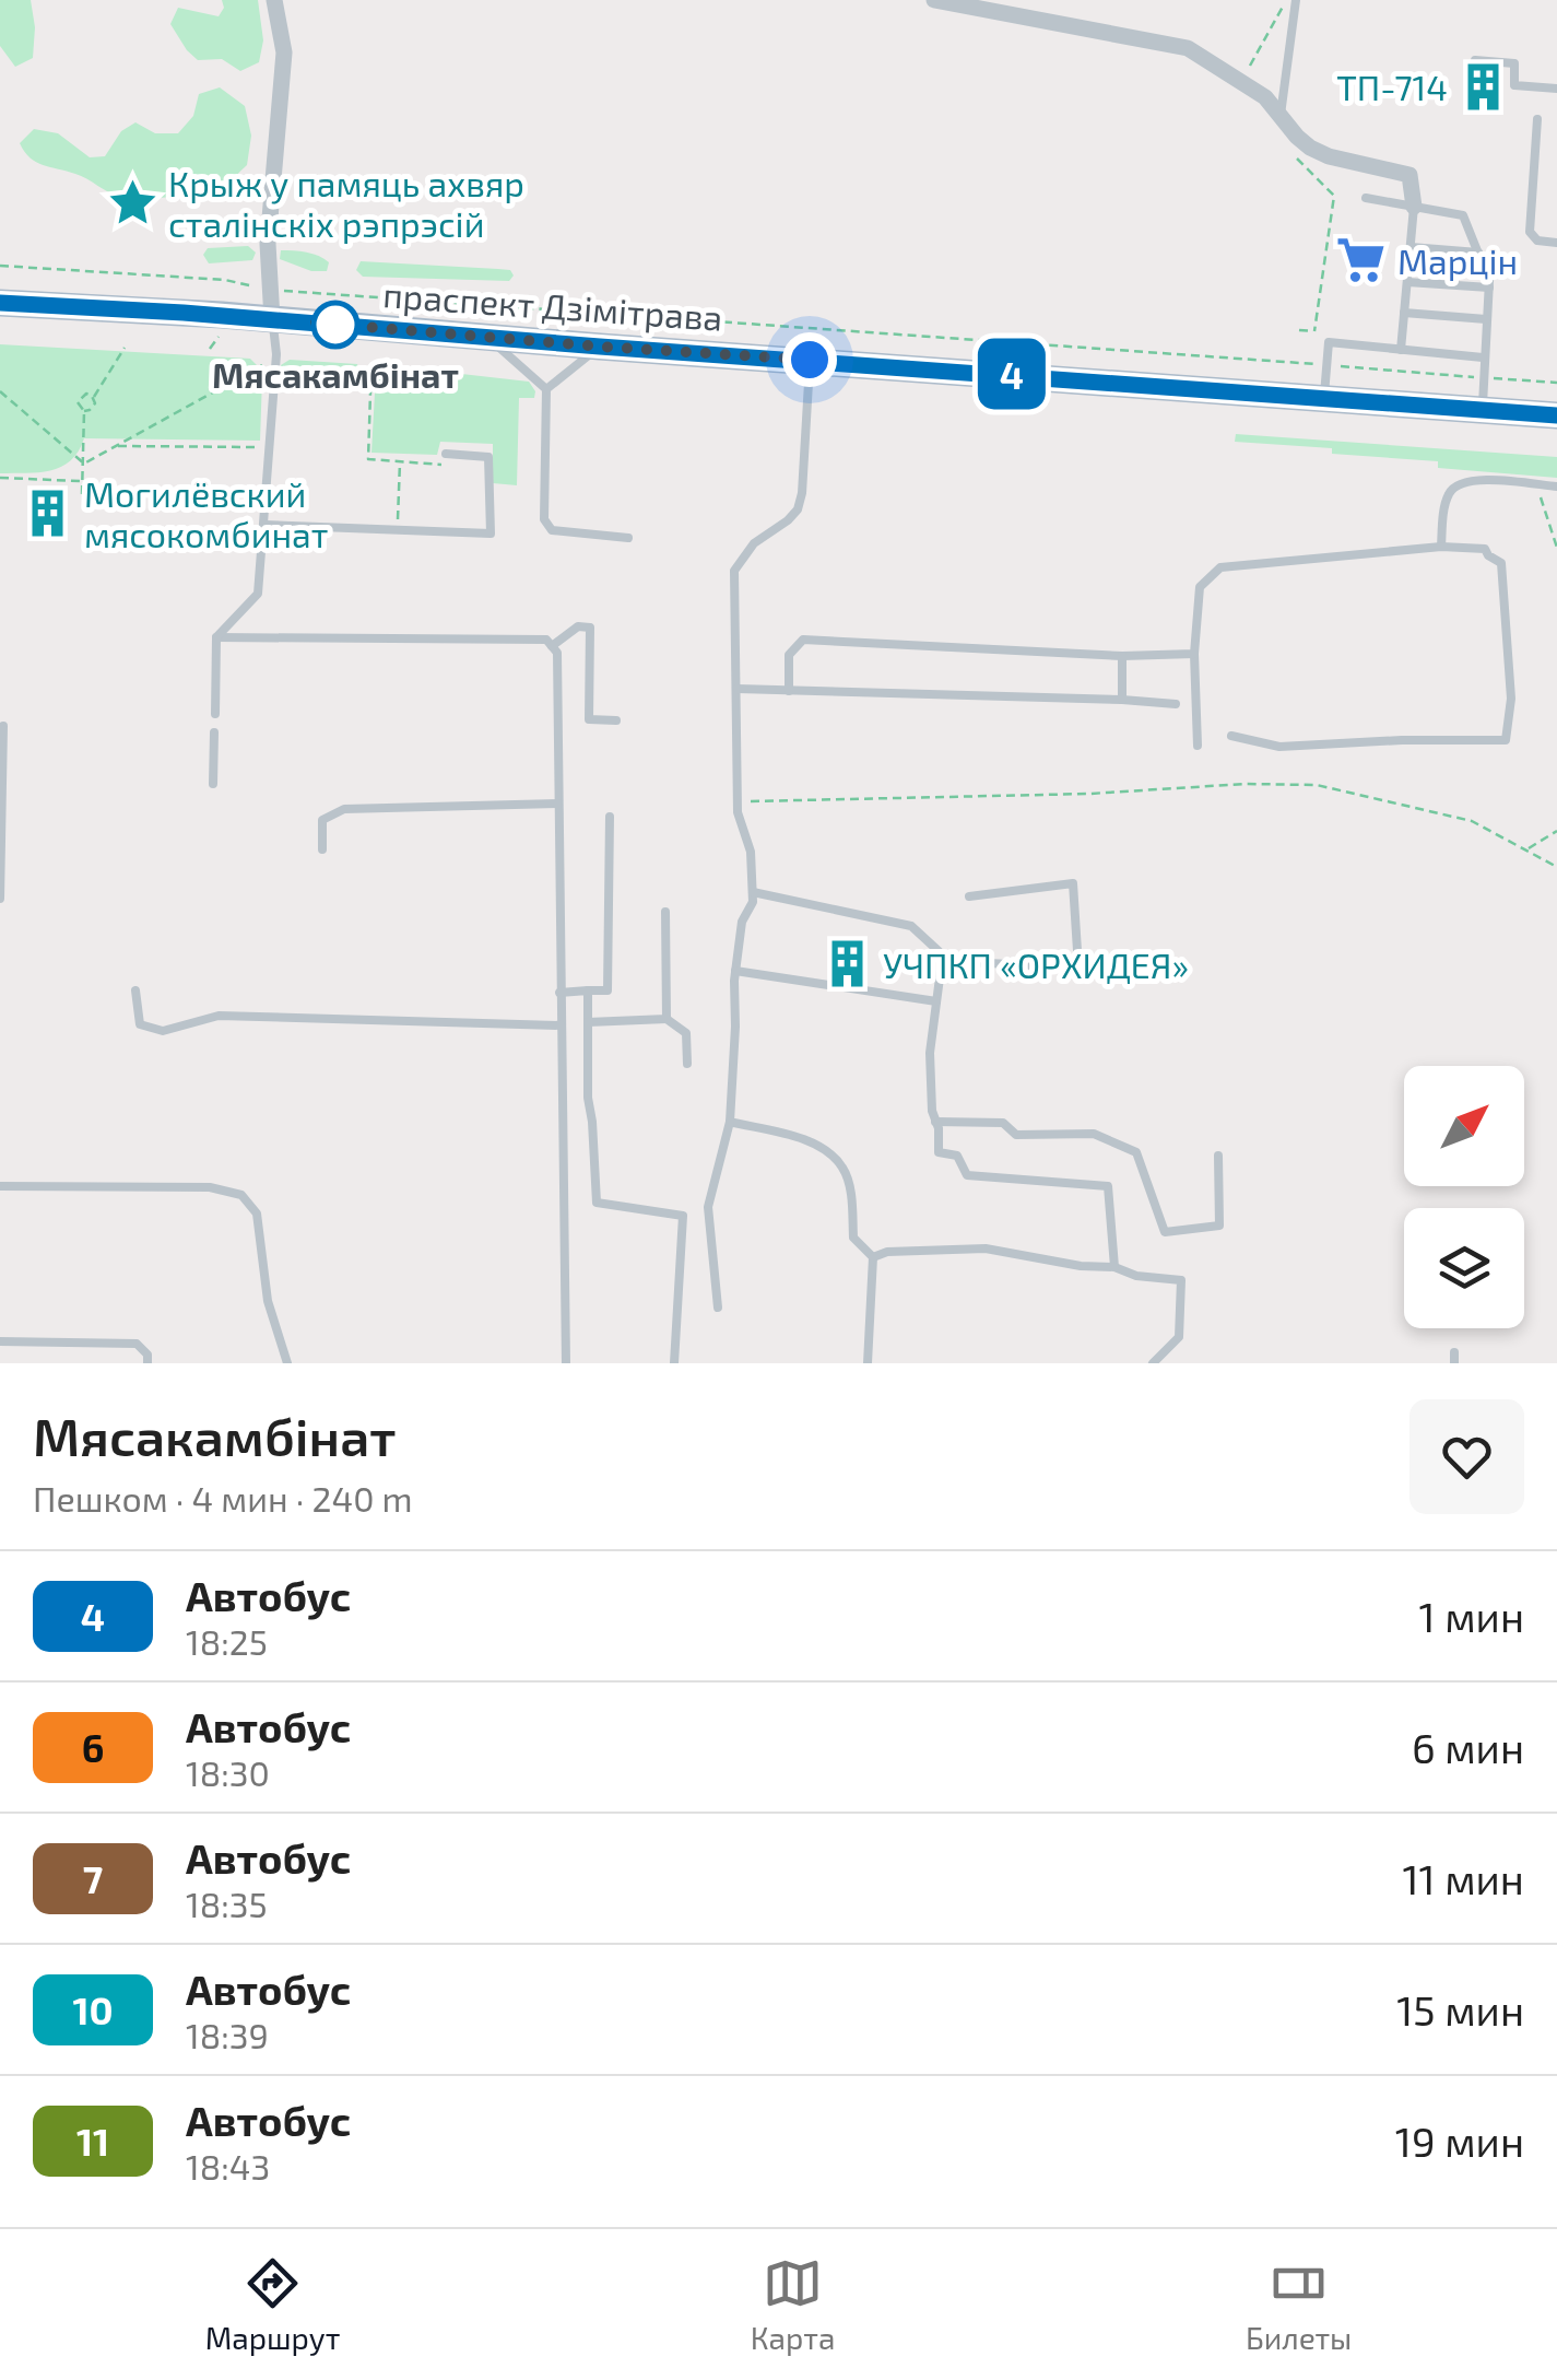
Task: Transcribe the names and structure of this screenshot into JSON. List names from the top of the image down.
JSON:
{
  "streets": {
    "main road": ["праспект Дзімітрава"]
  },
  "places": {
    "building": ["ТП-714", "Могилёвский мясокомбинат", "УЧПКП «ОРХИДЕЯ»"],
    "place": ["Крыж у памяць ахвяр сталінскіх рэпрэсій"],
    "supermarket": ["Марцін"],
    "other": ["Мясакамбінат"]
  },
  "lines": ["bus line 4"],
  "north": "top right",
  "page": {
    "on_map": "4",
    "heading": ["Мясакамбінат", "Пешком · 4 мин · 240 m"],
    "list": [
      {
        "mark": "4",
        "name": "Автобус",
        "note": "18:25",
        "value": "1 мин"
      },
      {
        "mark": "6",
        "name": "Автобус",
        "note": "18:30",
        "value": "6 мин"
      },
      {
        "mark": "7",
        "name": "Автобус",
        "note": "18:35",
        "value": "11 мин"
      },
      {
        "mark": "10",
        "name": "Автобус",
        "note": "18:39",
        "value": "15 мин"
      },
      {
        "mark": "11",
        "name": "Автобус",
        "note": "18:43",
        "value": "19 мин"
      }
    ],
    "tabs": ["Маршрут", "Карта", "Билеты"]
  }
}
